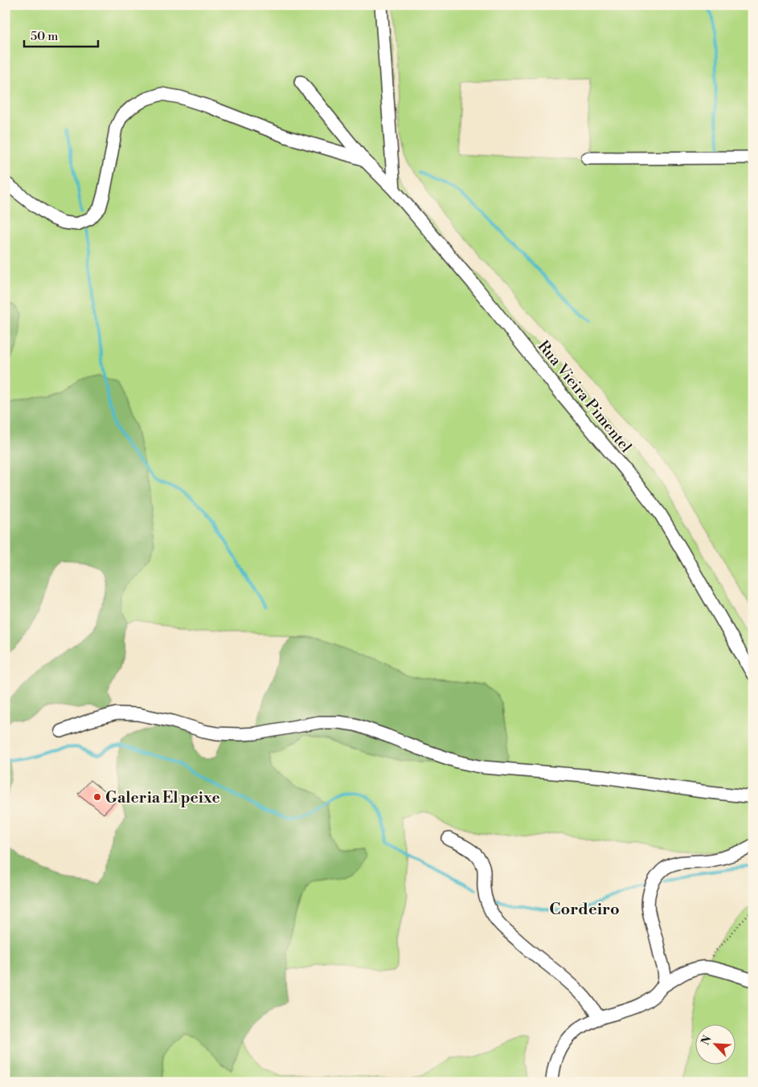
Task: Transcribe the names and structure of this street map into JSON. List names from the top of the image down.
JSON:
{
  "streets": {
    "street": ["Rua Vieira Pimentel"]
  },
  "districts": ["Cordeiro"],
  "places": ["Galeria El peixe"],
  "scale_bar": "50 m",
  "north": "top left"
}
